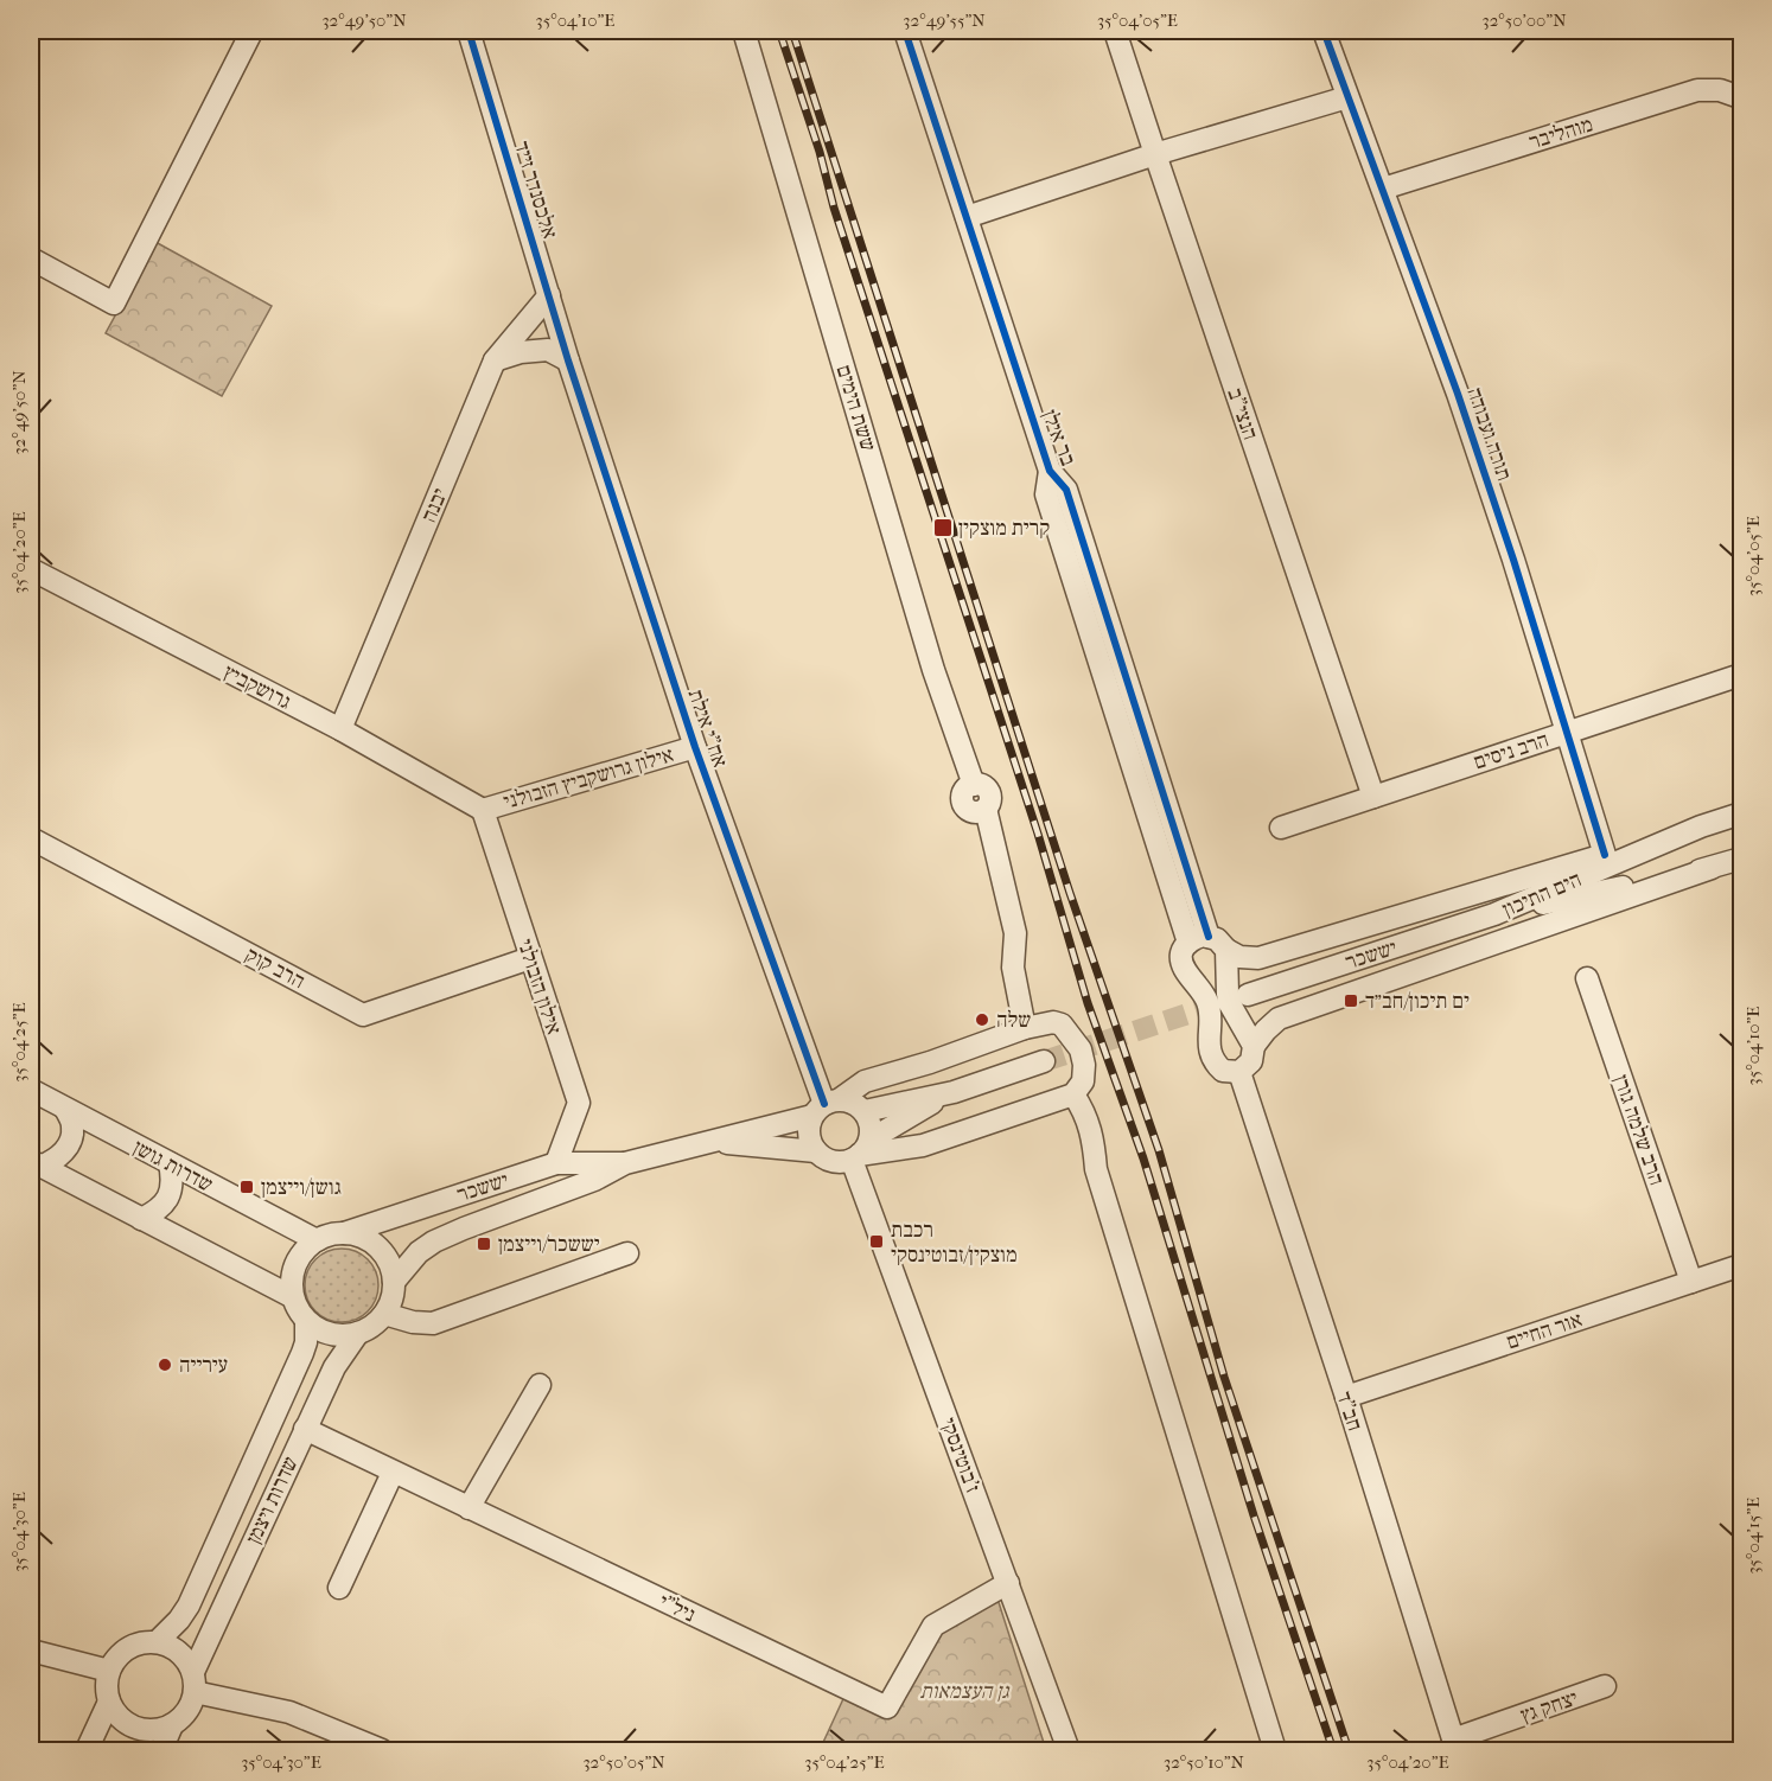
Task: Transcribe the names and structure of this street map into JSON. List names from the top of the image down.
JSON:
{
  "streets": {
    "street": [
      "מוהליבר",
      "אלכסנדר זייד",
      "ששת הימים",
      "הנצי\"ב",
      "תורה ועבודה",
      "בר אילן",
      "יבנה",
      "גרושקביץ",
      "אח\"י אילת",
      "הרב ניסים",
      "אילון גרושקביץ הזבולני",
      "הים התיכון",
      "יששכר",
      "הרב קוק",
      "אילון הזבולני",
      "הרב שלמה גורן",
      "שדרות גושן",
      "אור החיים",
      "חב\"ד",
      "ז'בוטינסקי",
      "שדרות ויצמן",
      "ניל\"י",
      "יצחק גץ"
    ]
  },
  "crossings": [
    ["מוהליבר", "תורה ועבודה"],
    ["אלכסנדר זייד", "יבנה"],
    ["אלכסנדר זייד", "אח\"י אילת"],
    ["ששת הימים", "יששכר"],
    ["הנצי\"ב", "הרב ניסים"],
    ["תורה ועבודה", "הרב ניסים"],
    ["בר אילן", "חב\"ד"],
    ["יבנה", "גרושקביץ"],
    ["גרושקביץ", "אילון גרושקביץ הזבולני"],
    ["גרושקביץ", "אילון הזבולני"],
    ["אח\"י אילת", "אילון גרושקביץ הזבולני"],
    ["אח\"י אילת", "יששכר"],
    ["אח\"י אילת", "ז'בוטינסקי"],
    ["אילון גרושקביץ הזבולני", "אילון הזבולני"],
    ["הים התיכון", "יששכר"],
    ["יששכר", "אילון הזבולני"],
    ["יששכר", "שדרות גושן"],
    ["יששכר", "ז'בוטינסקי"],
    ["יששכר", "שדרות ויצמן"],
    ["הרב קוק", "אילון הזבולני"],
    ["הרב שלמה גורן", "אור החיים"],
    ["שדרות גושן", "שדרות ויצמן"],
    ["אור החיים", "חב\"ד"],
    ["חב\"ד", "יצחק גץ"],
    ["ז'בוטינסקי", "ניל\"י"],
    ["שדרות ויצמן", "ניל\"י"]
  ],
  "parks": ["גן העצמאות"],
  "places": {
    "transit": [
      "קרית מוצקין",
      "ים תיכון/חב״ד",
      "גושן/וייצמן",
      "רכבת מוצקין/זבוטינסקי",
      "יששכר/וייצמן"
    ],
    "other": ["שלה", "עירייה"]
  },
  "coordinates": [
    "32°49'50\"N",
    "35°04'10\"E",
    "32°49'55\"N",
    "35°04'05\"E",
    "32°50'00\"N",
    "35°04'20\"E",
    "35°04'25\"E",
    "35°04'30\"E",
    "35°04'15\"E",
    "32°50'05\"N",
    "32°50'10\"N"
  ]
}
